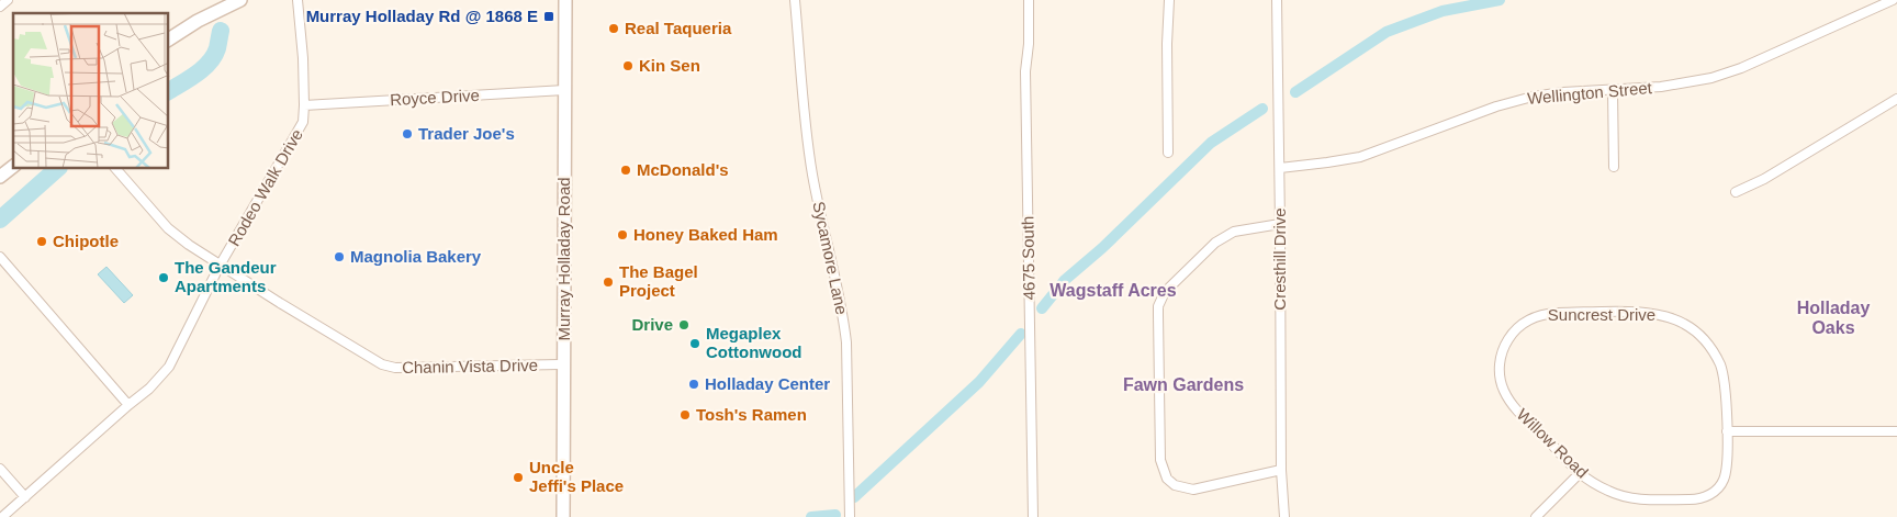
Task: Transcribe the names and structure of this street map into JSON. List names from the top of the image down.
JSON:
{
  "streets": {
    "main road": ["Murray Holladay Road"],
    "street": [
      "Wellington Street",
      "Royce Drive",
      "Rodeo Walk Drive",
      "Sycamore Lane",
      "4675 South",
      "Cresthill Drive",
      "Suncrest Drive",
      "Chanin Vista Drive",
      "Willow Road"
    ]
  },
  "crossings": [
    ["Wellington Street", "Cresthill Drive"],
    ["Royce Drive", "Rodeo Walk Drive"],
    ["Royce Drive", "Murray Holladay Road"],
    ["Rodeo Walk Drive", "Chanin Vista Drive"],
    ["Murray Holladay Road", "Chanin Vista Drive"],
    ["Suncrest Drive", "Willow Road"]
  ],
  "districts": ["Wagstaff Acres", "Holladay Oaks", "Fawn Gardens"],
  "places": {
    "transit": ["Murray Holladay Rd @ 1868 E"],
    "other": [
      "Real Taqueria",
      "Kin Sen",
      "Trader Joe's",
      "McDonald's",
      "Honey Baked Ham",
      "Chipotle",
      "Magnolia Bakery",
      "The Gandeur Apartments",
      "The Bagel Project",
      "Drive",
      "Megaplex Cottonwood",
      "Holladay Center",
      "Tosh's Ramen",
      "Uncle Jeffi's Place"
    ]
  }
}
